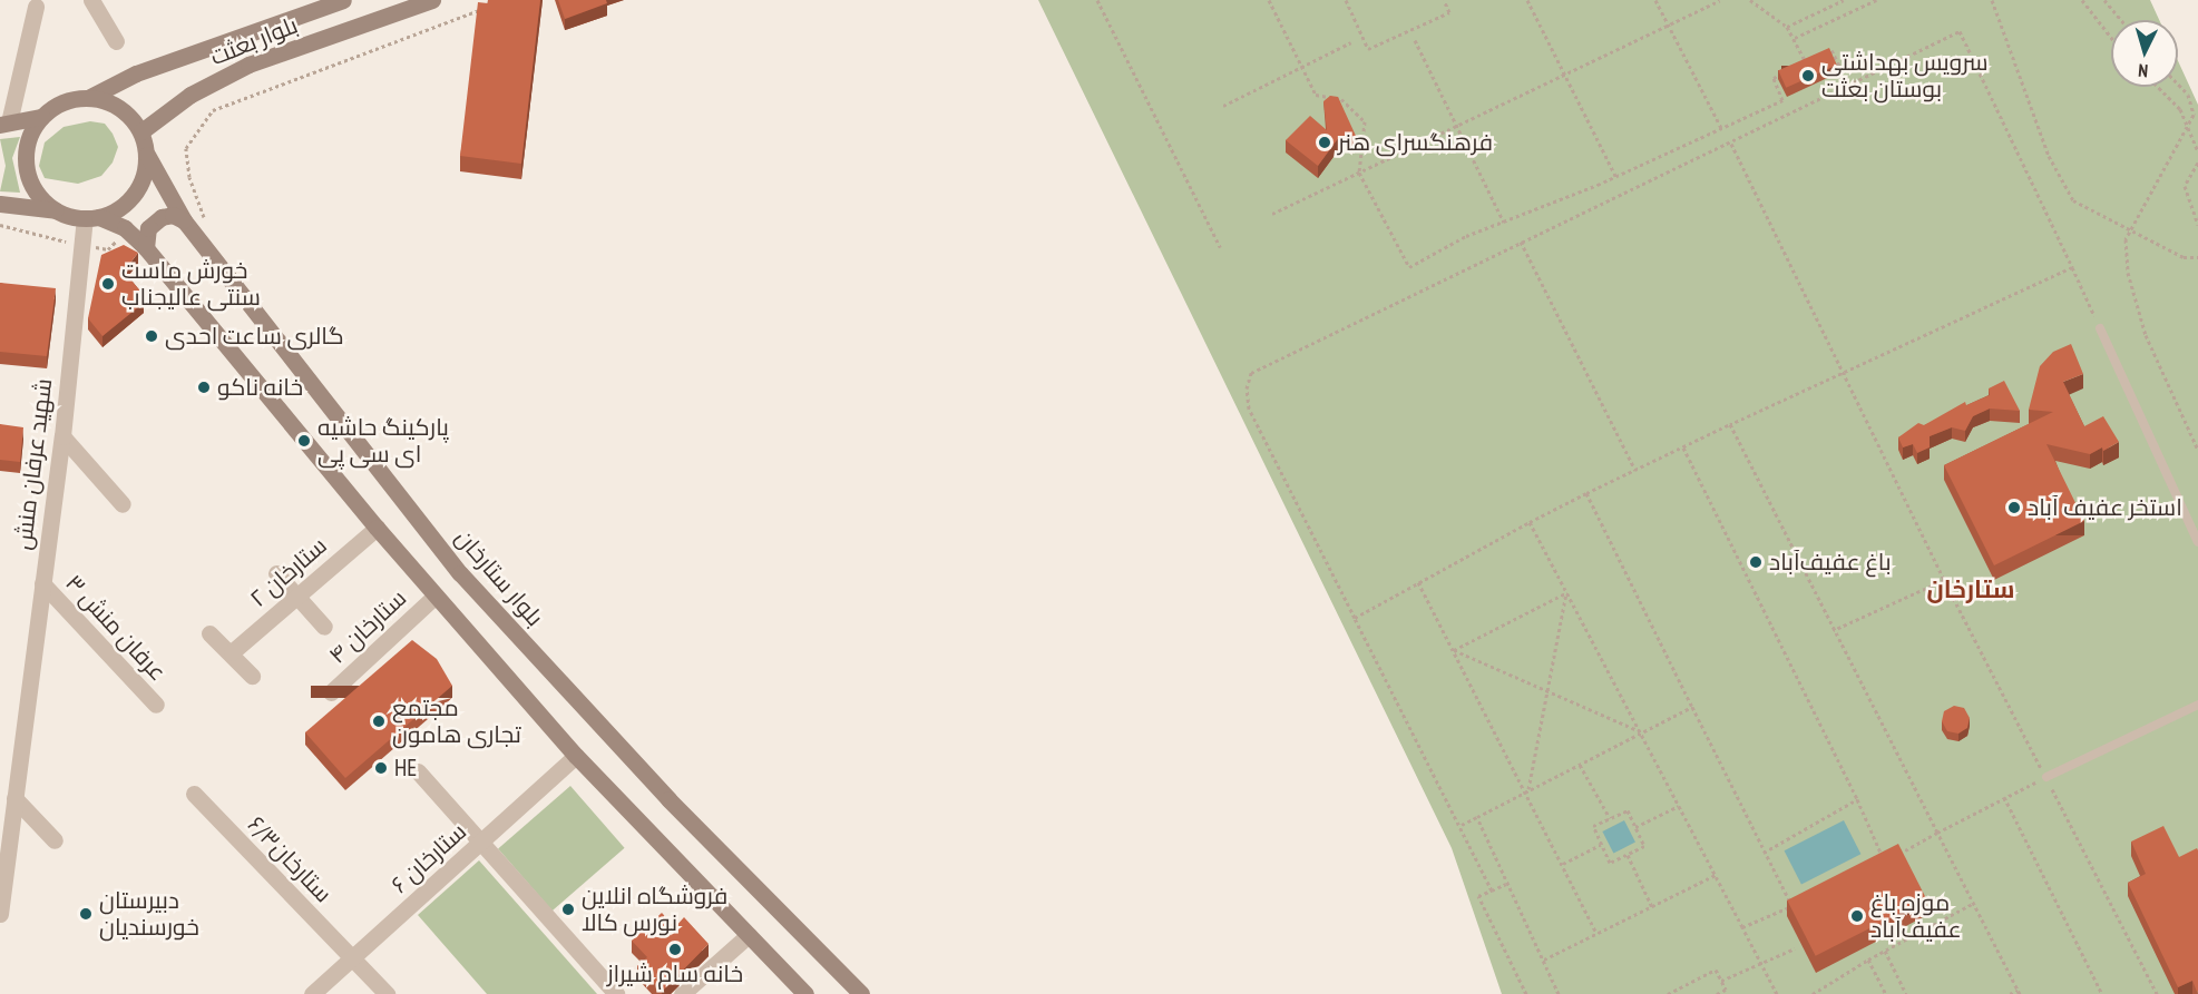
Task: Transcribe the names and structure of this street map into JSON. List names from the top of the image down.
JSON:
{
  "streets": {
    "main road": ["بلوار بعثت", "بلوار ستارخان"],
    "street": [
      "شهید عرفان منش",
      "۲ ستارخان",
      "۴ ستارخان",
      "۳ عرفان منش",
      "ستارخان ۶",
      "ستارخان۶/۳"
    ]
  },
  "crossings": [
    ["بلوار بعثت", "شهید عرفان منش"],
    ["بلوار بعثت", "بلوار ستارخان"],
    ["شهید عرفان منش", "بلوار ستارخان"],
    ["شهید عرفان منش", "۳ عرفان منش"],
    ["ستارخان ۶", "ستارخان۶/۳"]
  ],
  "districts": ["ستارخان"],
  "places": [
    "سرویس بهداشتی بوستان بعثت",
    "فرهنگسرای هنر",
    "خورش ماست سنتی عالیجناب",
    "گالری ساعت احدی",
    "خانه ناکو",
    "پارکینگ حاشیه ای سی پی",
    "استخر عفیف آباد",
    "باغ عفیف‌آباد",
    "مجتمع تجاری هامون",
    "HE",
    "فروشگاه انلاین نورس کالا",
    "دبیرستان خورسندیان",
    "موزه باغ عفیف‌آباد",
    "خانه سام شیراز"
  ],
  "north": "bottom"
}
